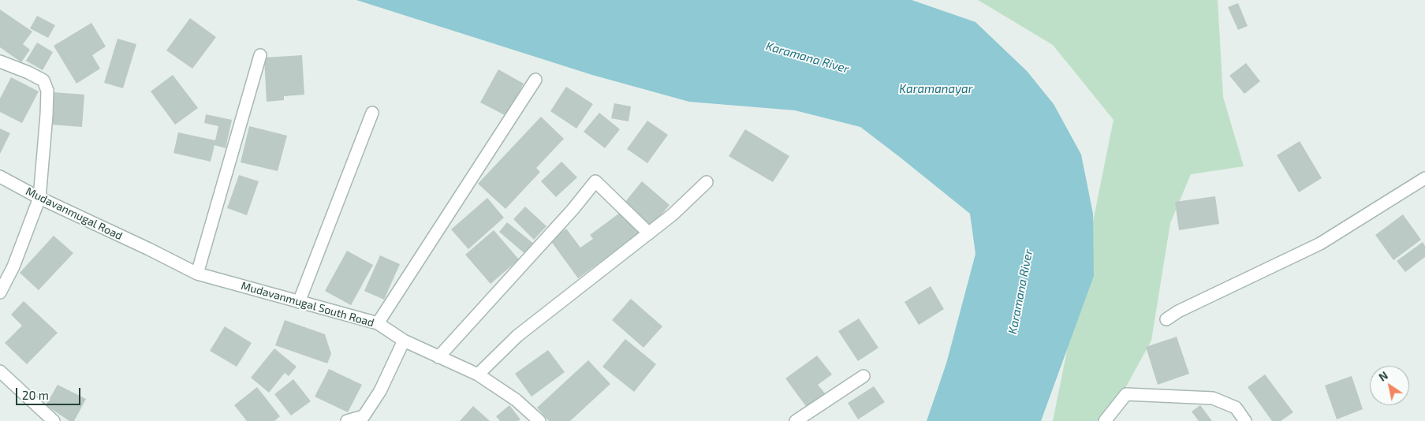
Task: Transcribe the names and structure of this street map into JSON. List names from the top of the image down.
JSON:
{
  "streets": {
    "street": ["Mudavanmugal Road", "Mudavanmugal South Road"]
  },
  "crossings": [
    ["Mudavanmugal Road", "Mudavanmugal South Road"]
  ],
  "water": ["Karamana River", "Karamanayar"],
  "scale_bar": "20 m",
  "north": "top left"
}
